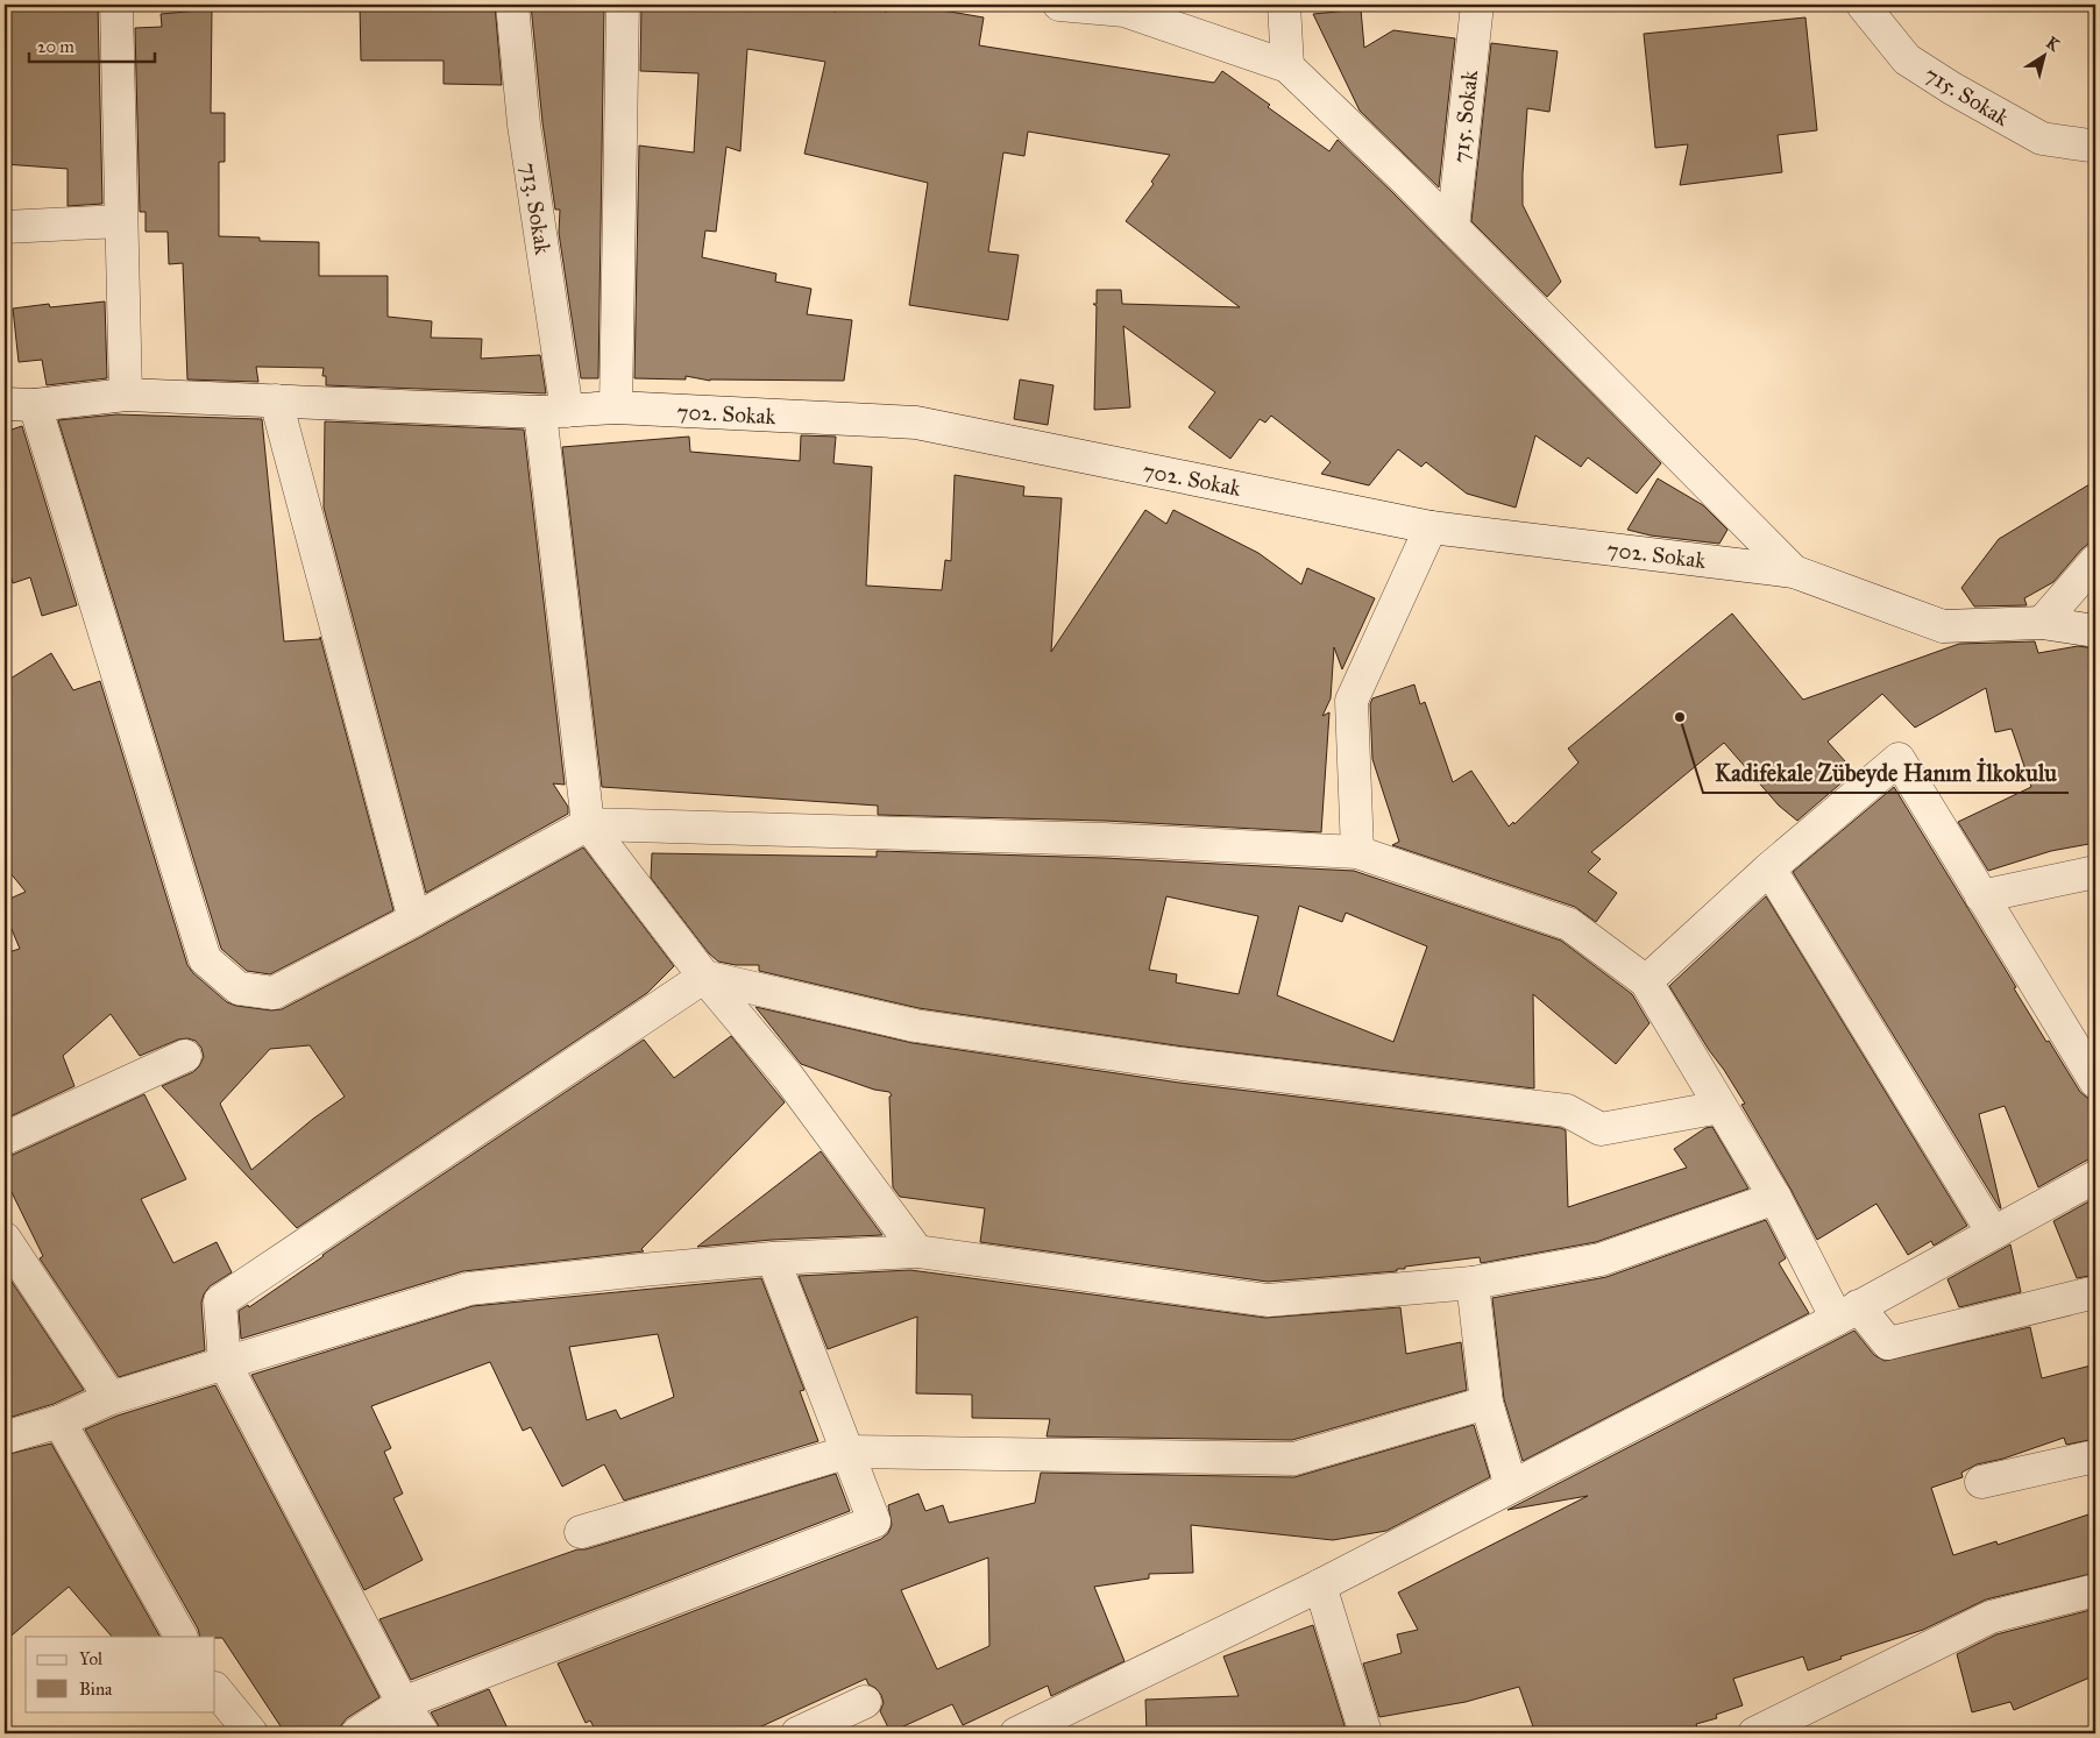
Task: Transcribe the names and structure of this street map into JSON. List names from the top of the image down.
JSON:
{
  "streets": {
    "street": ["715. Sokak", "713. Sokak", "702. Sokak"]
  },
  "crossings": [
    ["713. Sokak", "702. Sokak"]
  ],
  "places": ["Kadifekale Zübeyde Hanım İlkokulu"],
  "legend": ["Yol", "Bina"],
  "scale_bar": "20 m",
  "north": "top right"
}
